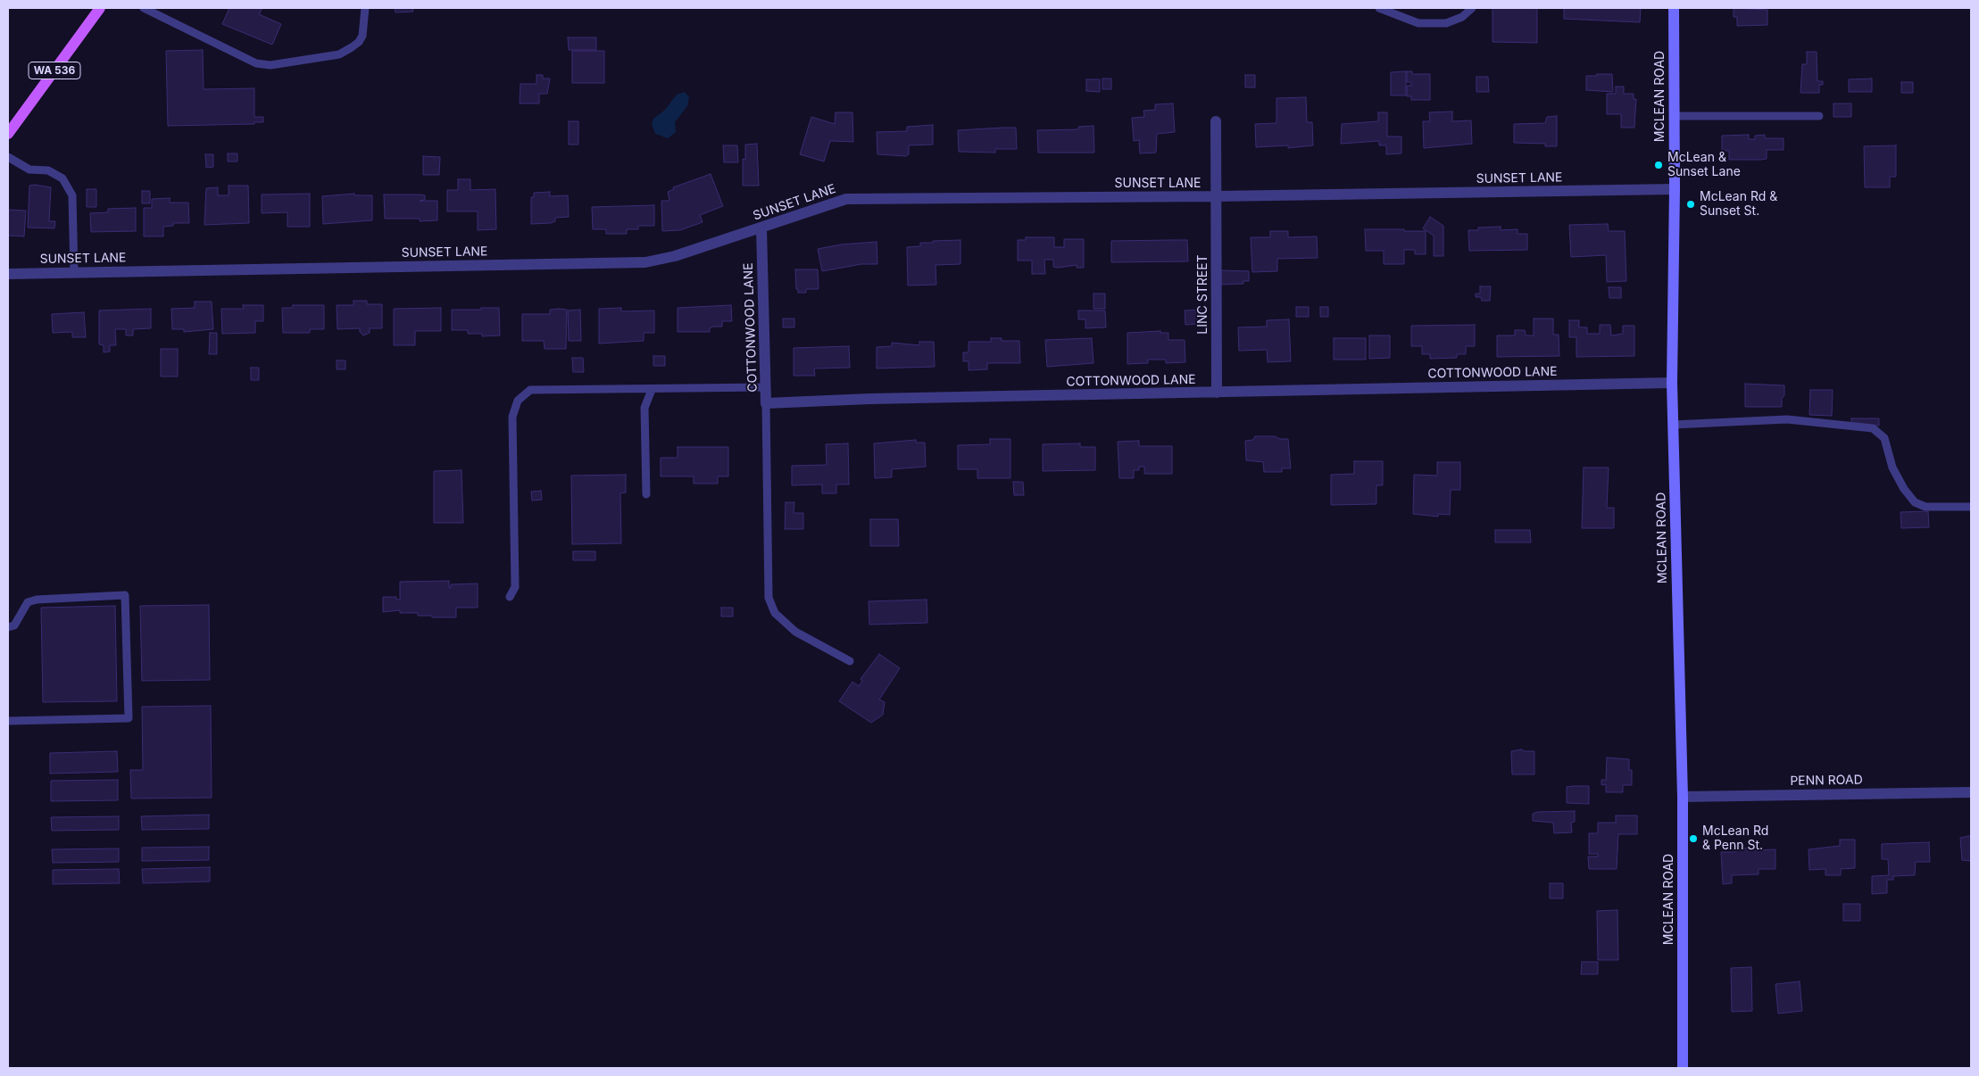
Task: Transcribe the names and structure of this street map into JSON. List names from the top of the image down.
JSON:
{
  "streets": {
    "main road": ["WA 536"],
    "street": [
      "MCLEAN ROAD",
      "SUNSET LANE",
      "LINC STREET",
      "COTTONWOOD LANE",
      "PENN ROAD"
    ]
  },
  "crossings": [
    ["MCLEAN ROAD", "SUNSET LANE"],
    ["MCLEAN ROAD", "COTTONWOOD LANE"],
    ["MCLEAN ROAD", "PENN ROAD"],
    ["SUNSET LANE", "LINC STREET"],
    ["SUNSET LANE", "COTTONWOOD LANE"],
    ["LINC STREET", "COTTONWOOD LANE"]
  ],
  "places": ["McLean & Sunset Lane", "McLean Rd & Sunset St.", "McLean Rd & Penn St."]
}
